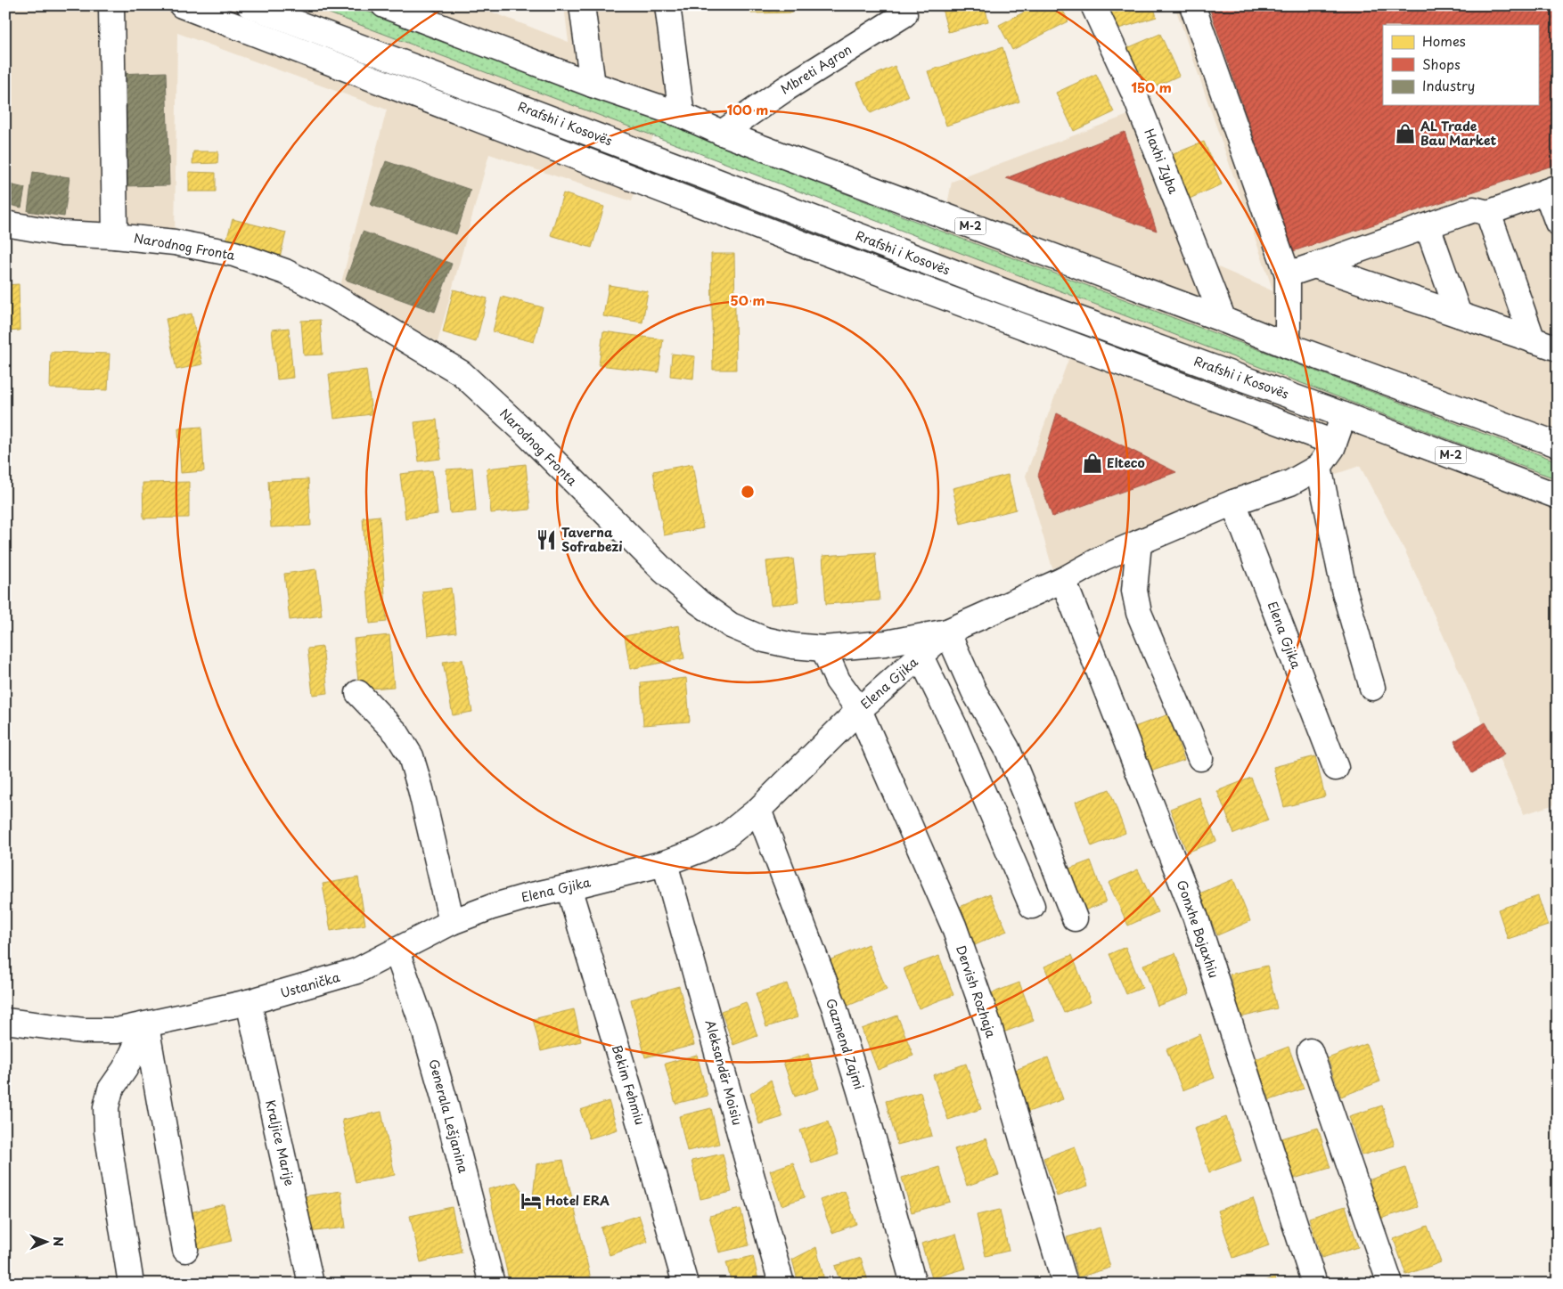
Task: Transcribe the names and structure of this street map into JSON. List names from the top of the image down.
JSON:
{
  "streets": {
    "main road": [
      "Mbreti Agron",
      "Rrafshi i Kosovës",
      "Haxhi Zyba",
      "M-2",
      "Narodnog Fronta",
      "Elena Gjika",
      "Gonxhe Bojaxhiu",
      "Ustanička",
      "Dervish Rozhaja",
      "Gazmend Zajmi",
      "Aleksandër Moisiu",
      "Bekim Fehmiu",
      "Generala Lešjanina",
      "Kraljice Marije"
    ]
  },
  "crossings": [
    ["Mbreti Agron", "M-2"],
    ["Rrafshi i Kosovës", "Elena Gjika"],
    ["Haxhi Zyba", "M-2"],
    ["Narodnog Fronta", "Elena Gjika"],
    ["Elena Gjika", "Gonxhe Bojaxhiu"],
    ["Elena Gjika", "Ustanička"],
    ["Elena Gjika", "Dervish Rozhaja"],
    ["Elena Gjika", "Gazmend Zajmi"],
    ["Elena Gjika", "Aleksandër Moisiu"],
    ["Elena Gjika", "Bekim Fehmiu"],
    ["Ustanička", "Generala Lešjanina"],
    ["Ustanička", "Kraljice Marije"]
  ],
  "places": {
    "shop": ["AL Trade Bau Market", "Elteco"],
    "restaurant": ["Taverna Sofrabezi"],
    "hotel": ["Hotel ERA"]
  },
  "legend": ["Homes", "Shops", "Industry"],
  "north": "right",
  "rings": ["150 m", "100 m", "50 m"]
}
